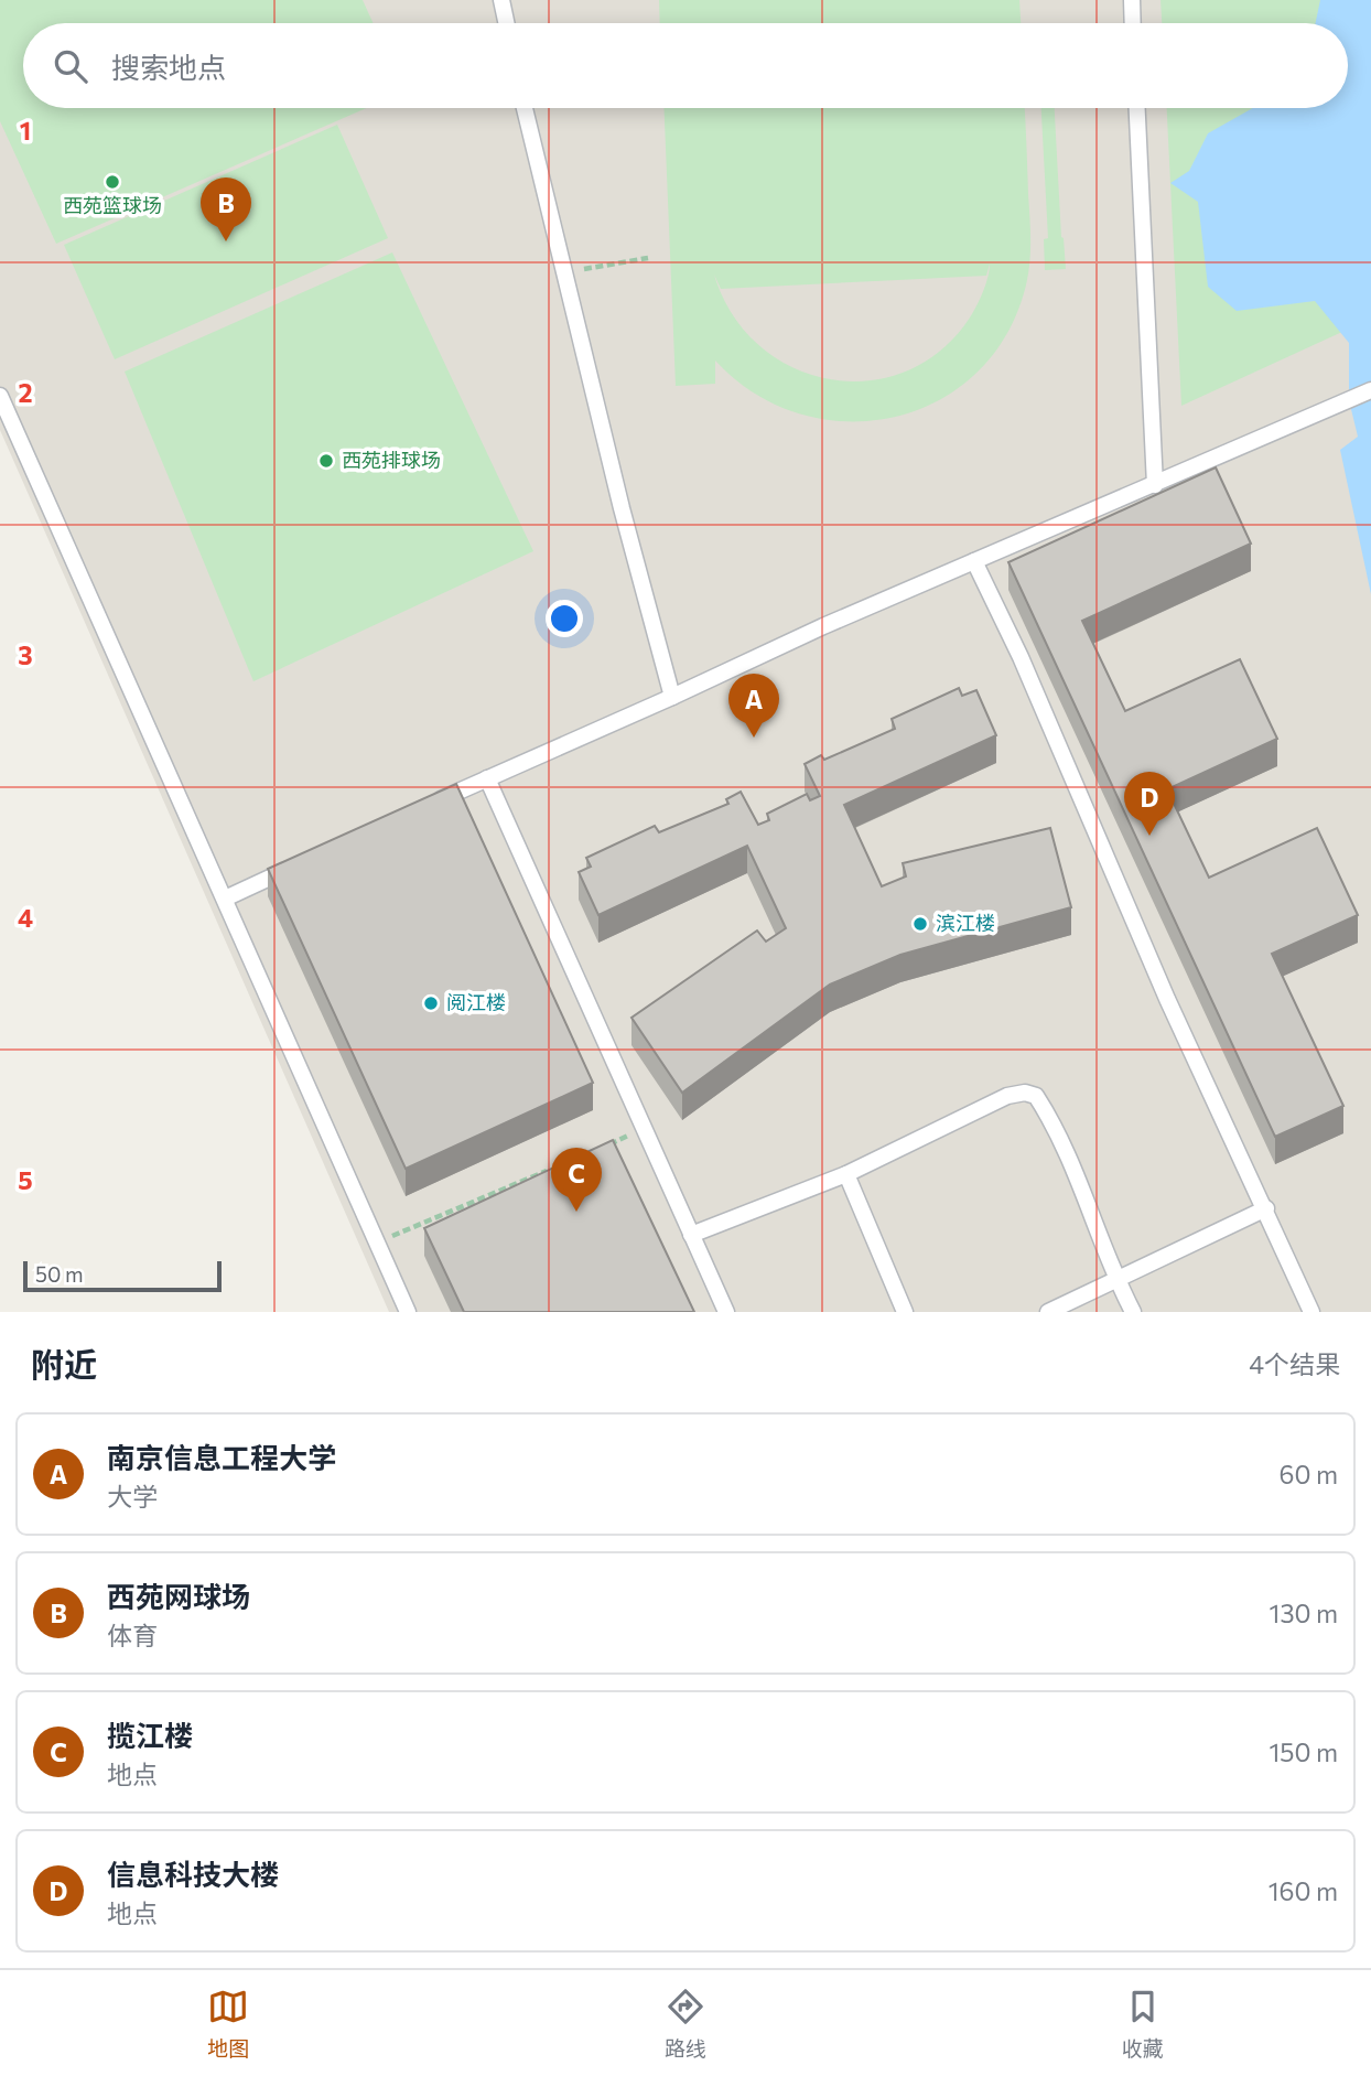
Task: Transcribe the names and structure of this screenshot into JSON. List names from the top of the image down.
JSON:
{
  "places": [
    "西苑篮球场",
    "西苑排球场",
    "滨江楼",
    "阅江楼"
  ],
  "scale_bar": "50 m",
  "page": {
    "search": "搜索地点",
    "pins": [
      "B",
      "A",
      "D",
      "C"
    ],
    "scale": "50 m",
    "heading": ["附近", "4个结果"],
    "list": [
      {
        "mark": "A",
        "name": "南京信息工程大学",
        "note": "大学",
        "value": "60 m"
      },
      {
        "mark": "B",
        "name": "西苑网球场",
        "note": "体育",
        "value": "130 m"
      },
      {
        "mark": "C",
        "name": "揽江楼",
        "note": "地点",
        "value": "150 m"
      },
      {
        "mark": "D",
        "name": "信息科技大楼",
        "note": "地点",
        "value": "160 m"
      }
    ],
    "nav": ["地图", "路线", "收藏"]
  },
  "grid": {
    "rows": [
      "1",
      "2",
      "3",
      "4",
      "5"
    ]
  }
}
